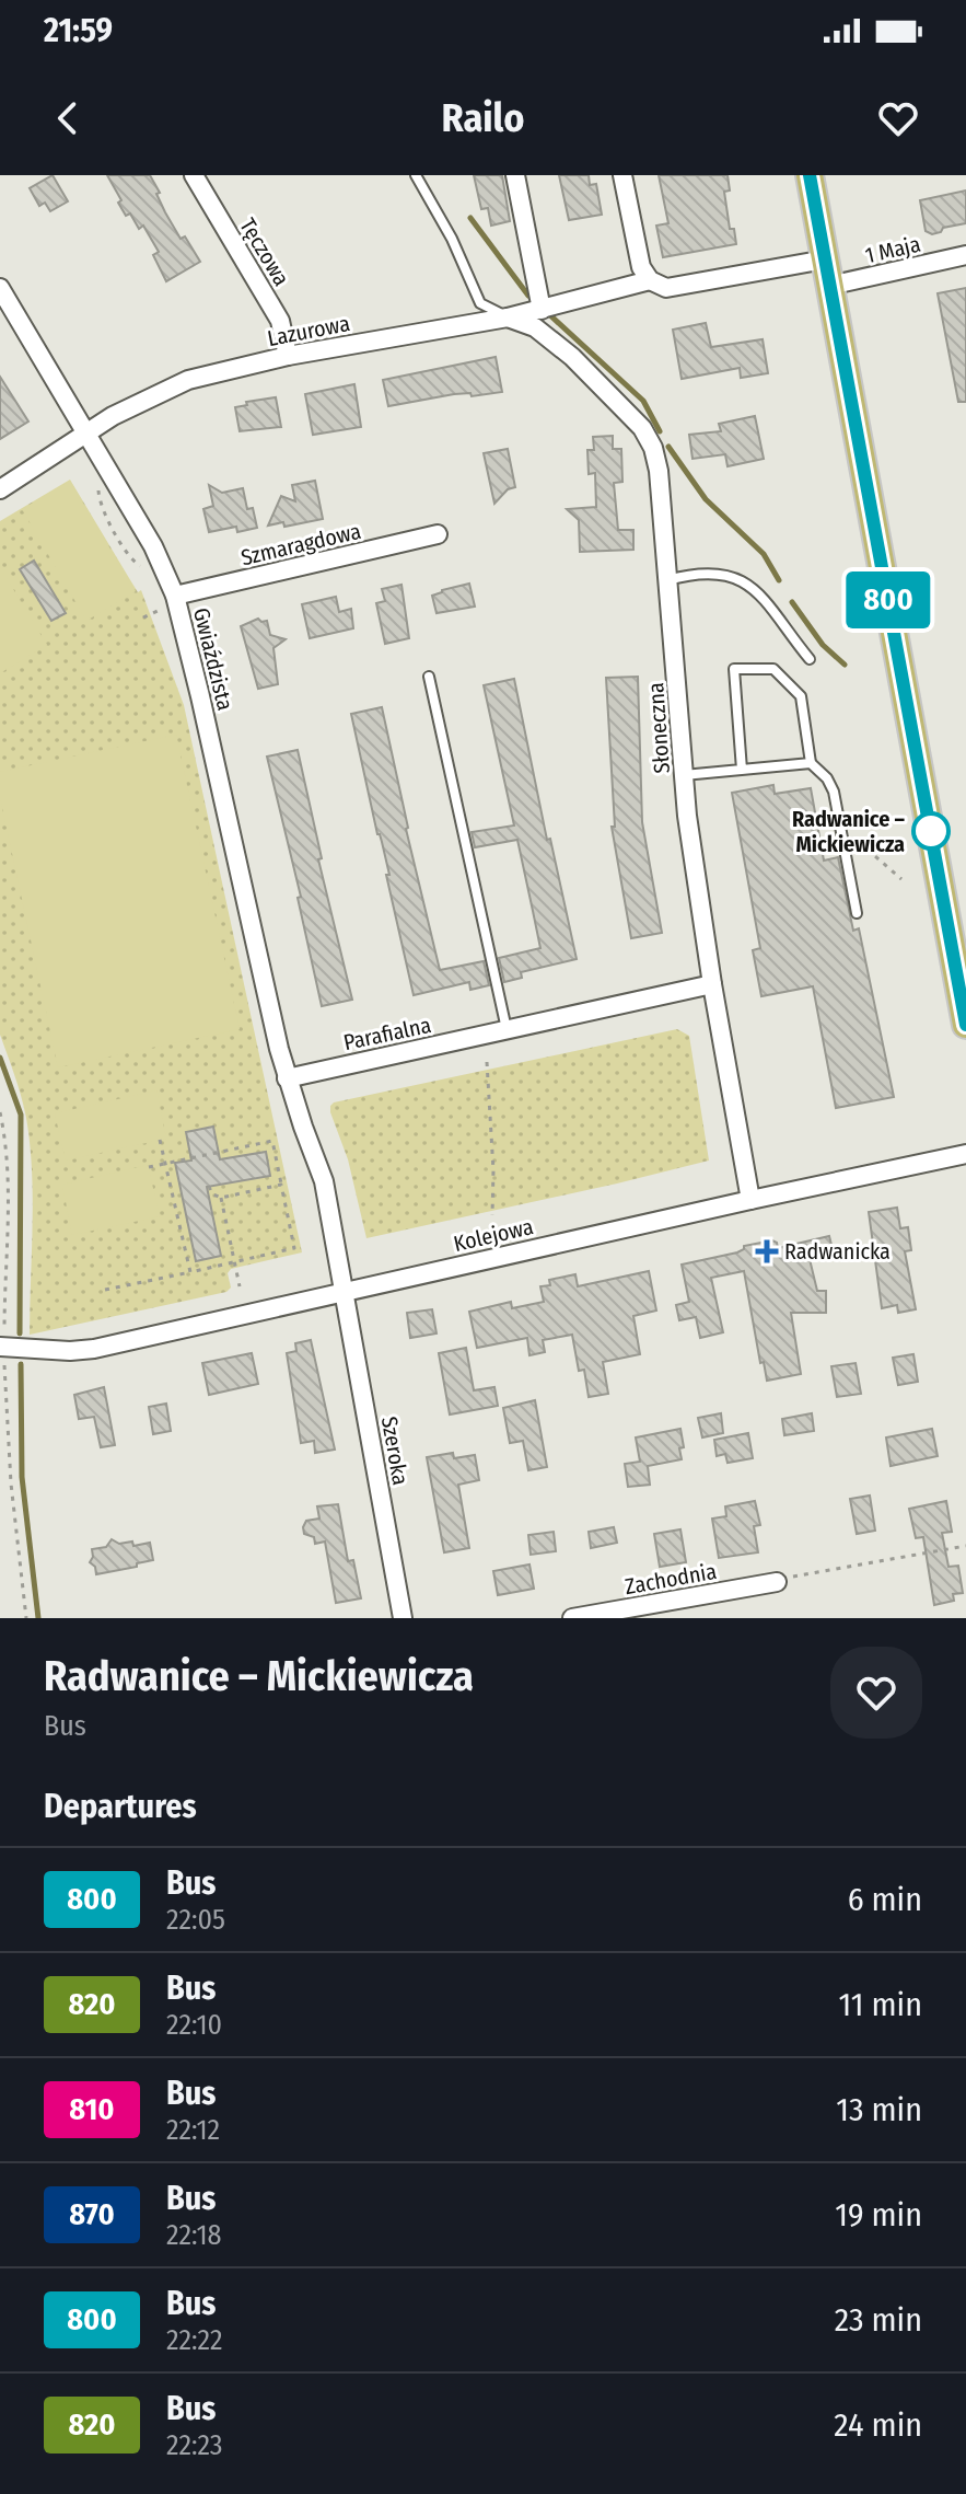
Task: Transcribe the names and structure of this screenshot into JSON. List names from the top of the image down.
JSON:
{
  "streets": {
    "street": [
      "1 Maja",
      "Tęczowa",
      "Lazurowa",
      "Szmaragdowa",
      "Gwiaździsta",
      "Słoneczna",
      "Parafialna",
      "Kolejowa",
      "Szeroka",
      "Zachodnia"
    ]
  },
  "crossings": [
    ["Tęczowa", "Lazurowa"],
    ["Lazurowa", "Gwiaździsta"],
    ["Lazurowa", "Słoneczna"],
    ["Szmaragdowa", "Gwiaździsta"],
    ["Gwiaździsta", "Parafialna"],
    ["Słoneczna", "Parafialna"],
    ["Słoneczna", "Kolejowa"],
    ["Kolejowa", "Szeroka"]
  ],
  "places": {
    "other": ["Radwanice – Mickiewicza"],
    "health": ["Radwanicka"]
  },
  "lines": ["bus line 800"],
  "page": {
    "status": "21:59",
    "header": "Railo",
    "on_map": "800",
    "heading": [
      ["Radwanice – Mickiewicza", "Bus"],
      "Departures"
    ],
    "list": [
      {
        "mark": "800",
        "name": "Bus",
        "note": "22:05",
        "value": "6 min"
      },
      {
        "mark": "820",
        "name": "Bus",
        "note": "22:10",
        "value": "11 min"
      },
      {
        "mark": "810",
        "name": "Bus",
        "note": "22:12",
        "value": "13 min"
      },
      {
        "mark": "870",
        "name": "Bus",
        "note": "22:18",
        "value": "19 min"
      },
      {
        "mark": "800",
        "name": "Bus",
        "note": "22:22",
        "value": "23 min"
      },
      {
        "mark": "820",
        "name": "Bus",
        "note": "22:23",
        "value": "24 min"
      }
    ]
  }
}
